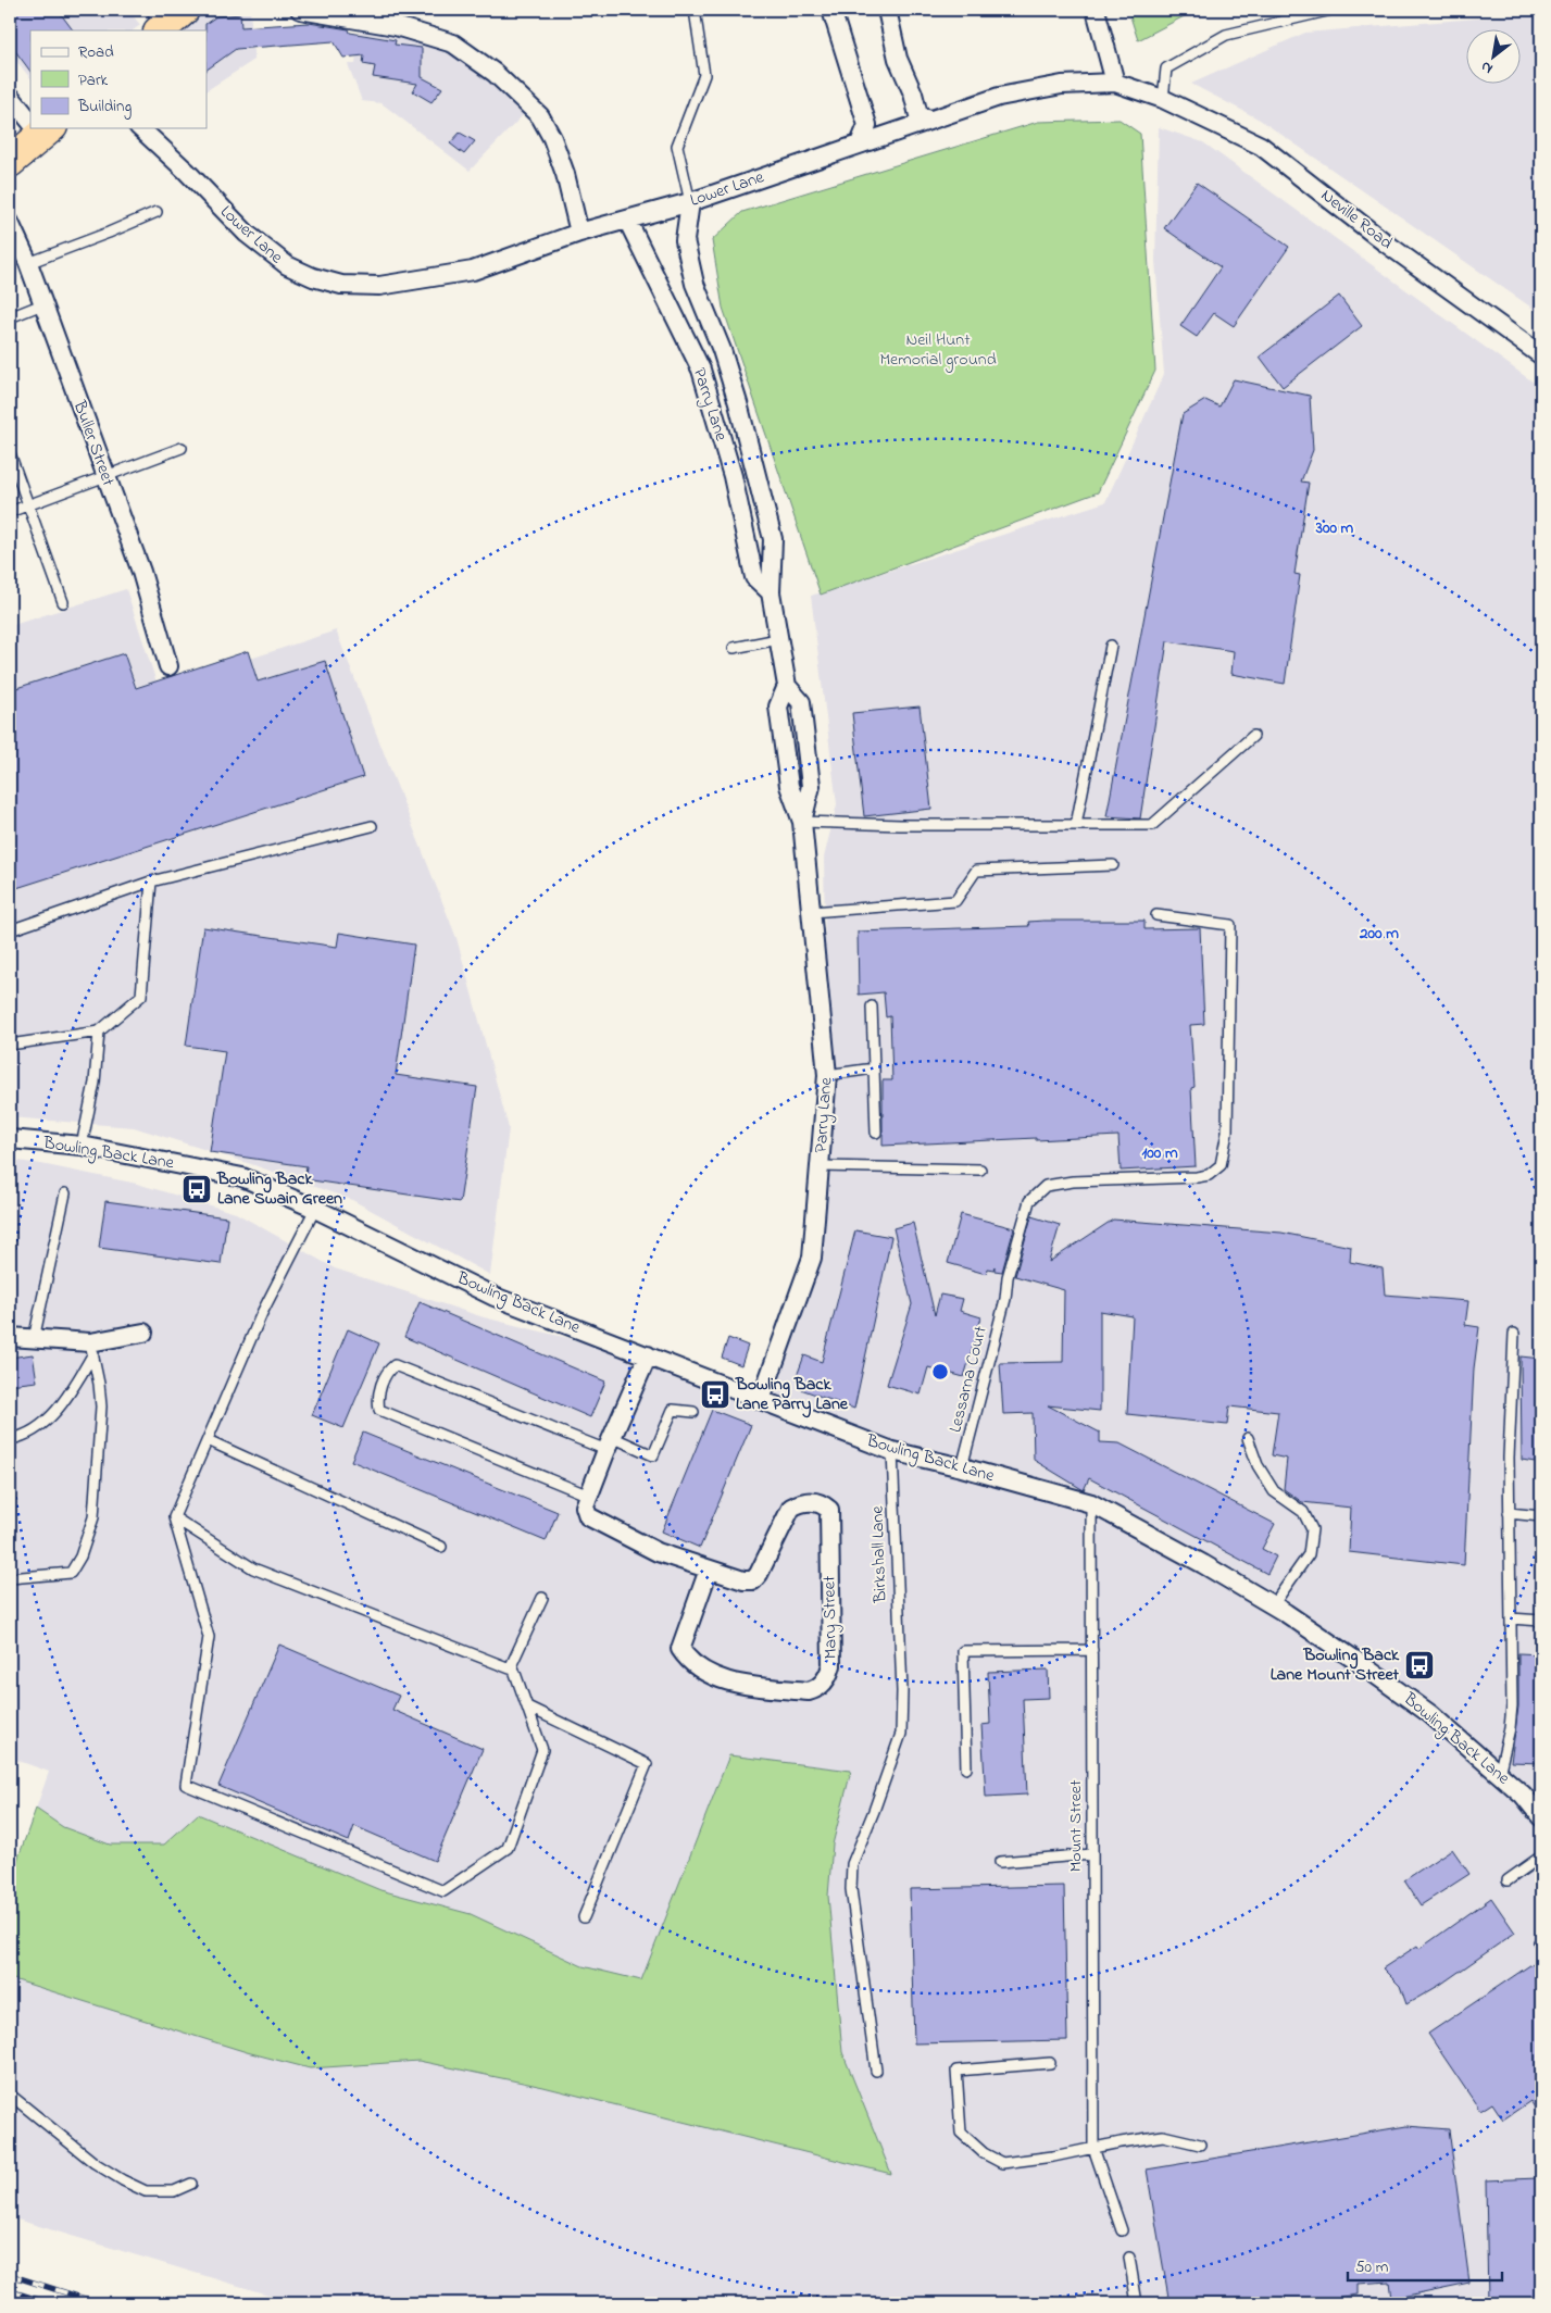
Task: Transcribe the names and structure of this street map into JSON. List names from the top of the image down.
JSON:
{
  "streets": {
    "street": [
      "Lower Lane",
      "Neville Road",
      "Parry Lane",
      "Buller Street",
      "Bowling Back Lane",
      "Mary Street"
    ],
    "lane": ["Lessarna Court", "Birkshall Lane", "Mount Street"]
  },
  "crossings": [
    ["Lower Lane", "Neville Road"],
    ["Lower Lane", "Parry Lane"],
    ["Parry Lane", "Bowling Back Lane"],
    ["Bowling Back Lane", "Lessarna Court"],
    ["Bowling Back Lane", "Birkshall Lane"],
    ["Bowling Back Lane", "Mary Street"],
    ["Bowling Back Lane", "Mount Street"]
  ],
  "parks": ["Neil Hunt Memorial ground"],
  "places": {
    "bus stop": ["Bowling Back Lane Swain Green", "Bowling Back Lane Parry Lane", "Bowling Back Lane Mount Street"]
  },
  "legend": ["Road", "Park", "Building"],
  "scale_bar": "50 m",
  "north": "bottom left",
  "rings": ["300 m", "200 m", "100 m"]
}
